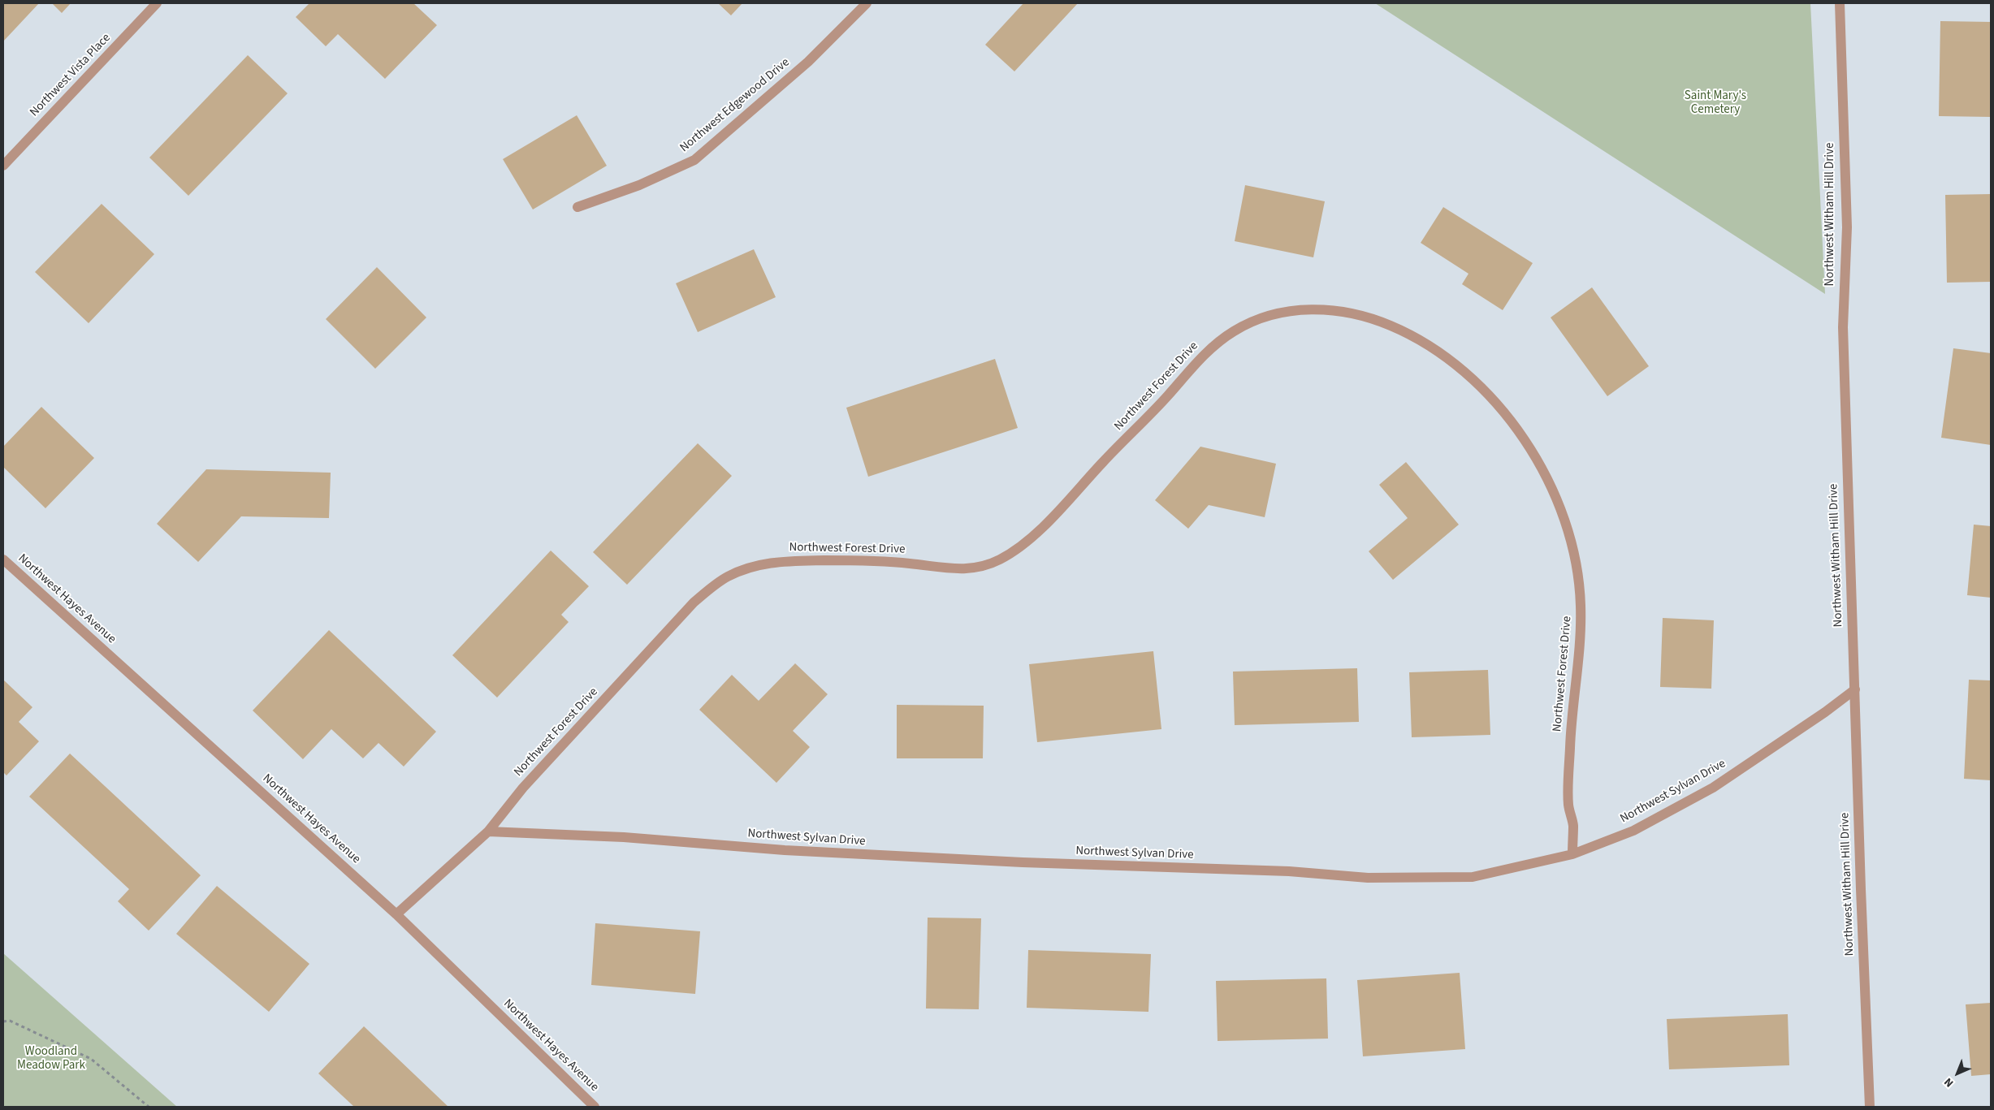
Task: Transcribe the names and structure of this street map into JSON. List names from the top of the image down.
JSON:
{
  "streets": {
    "street": [
      "Northwest Vista Place",
      "Northwest Edgewood Drive",
      "Northwest Witham Hill Drive",
      "Northwest Forest Drive",
      "Northwest Hayes Avenue",
      "Northwest Sylvan Drive"
    ]
  },
  "crossings": [
    ["Northwest Witham Hill Drive", "Northwest Sylvan Drive"],
    ["Northwest Forest Drive", "Northwest Sylvan Drive"]
  ],
  "parks": ["Saint Mary's Cemetery", "Woodland Meadow Park"],
  "north": "bottom left"
}
